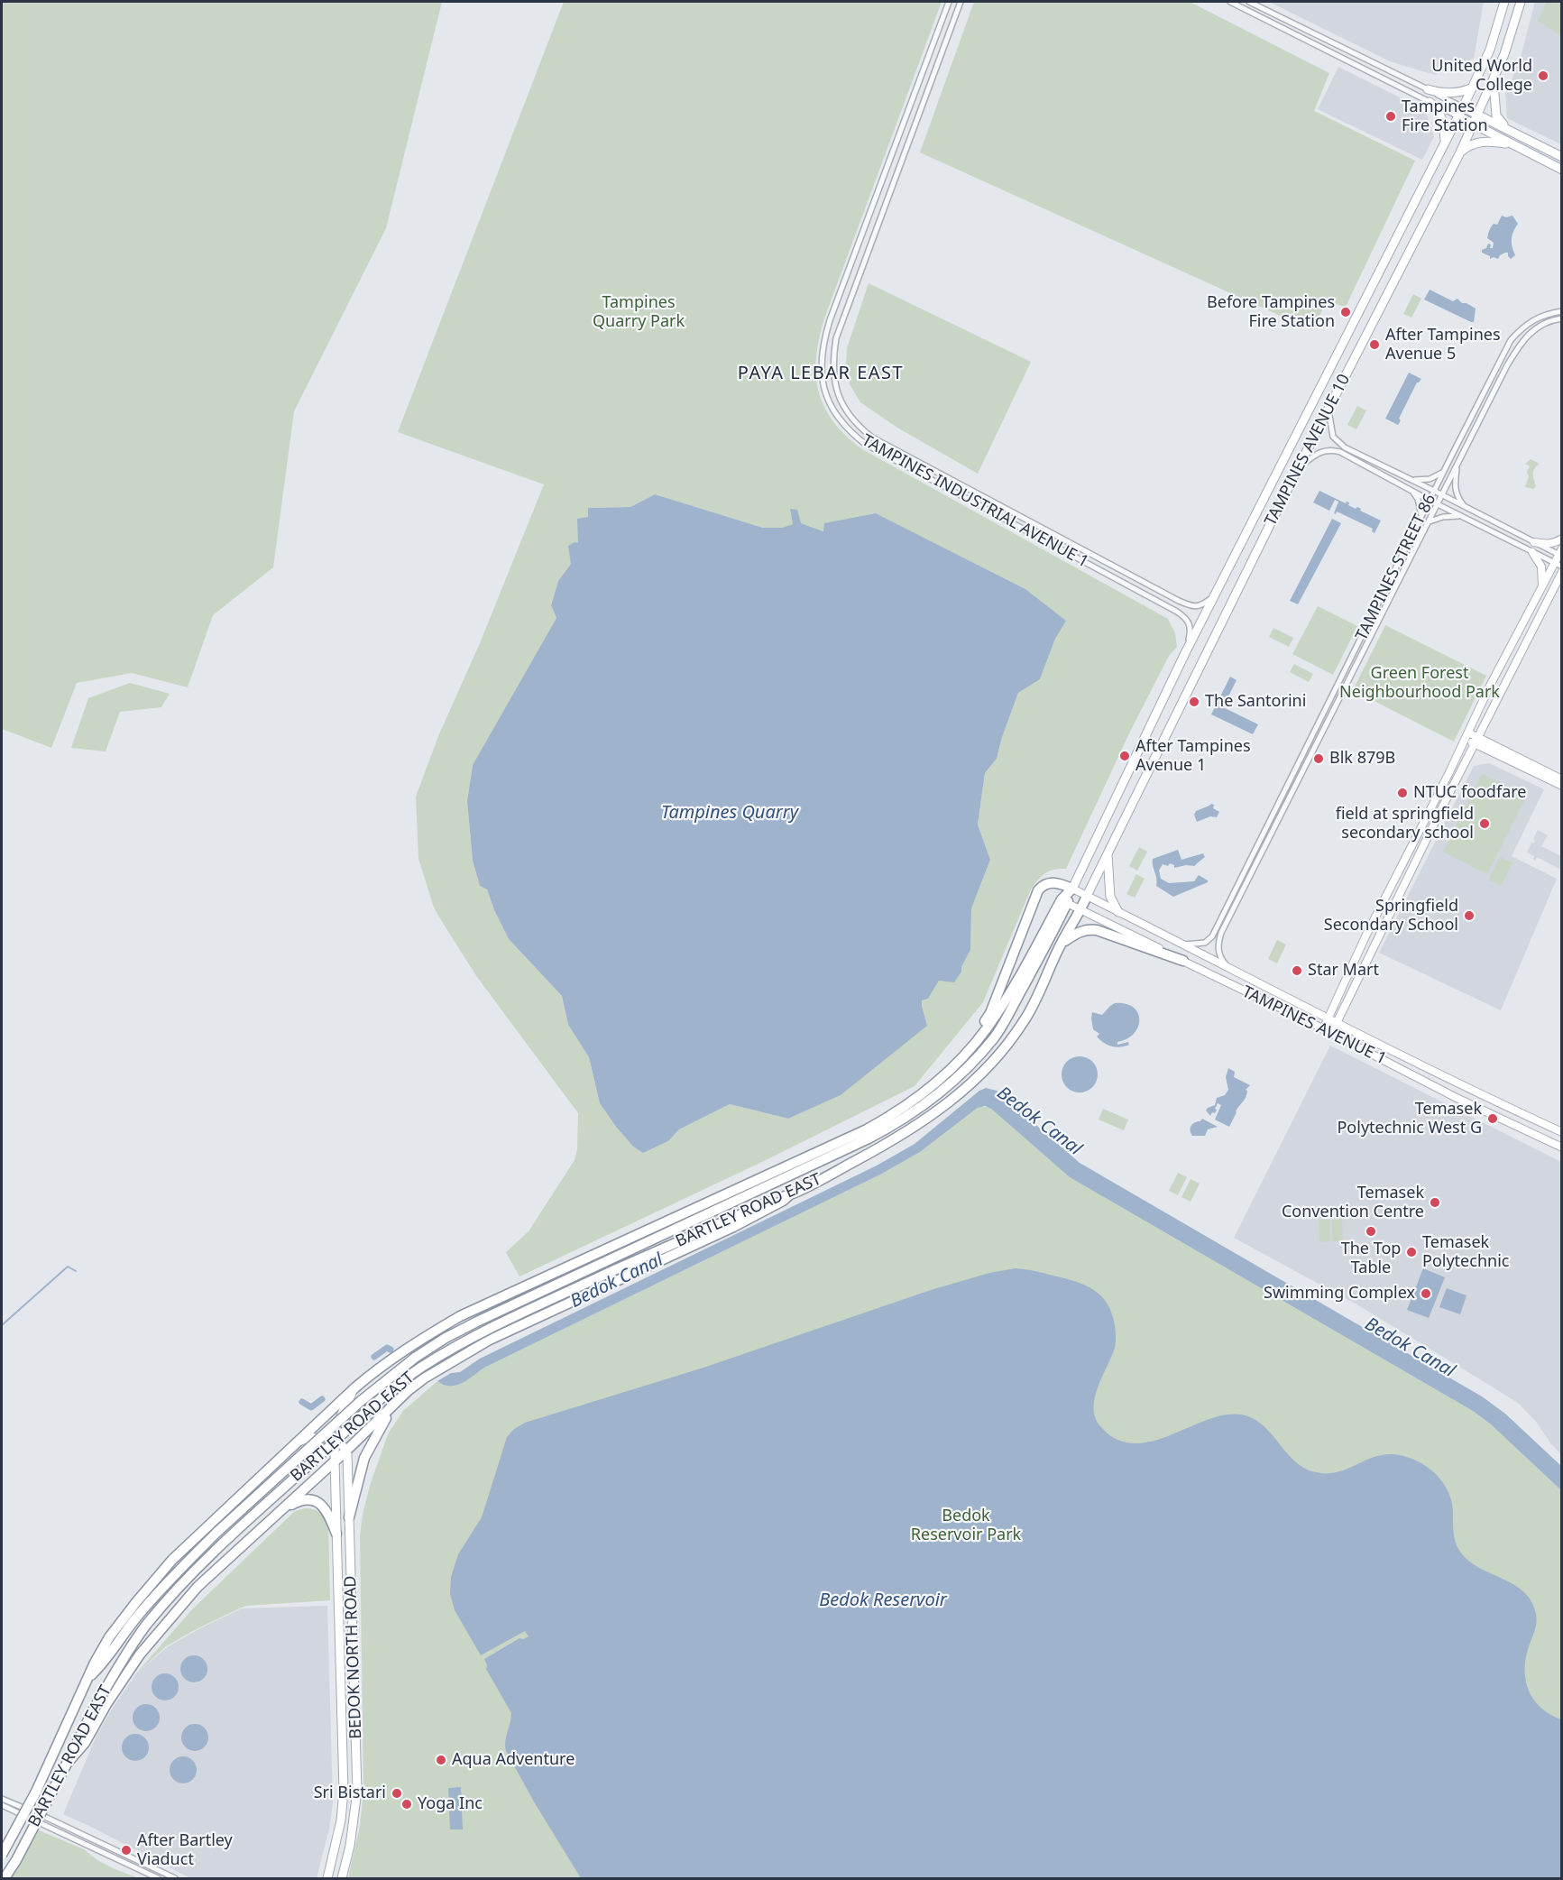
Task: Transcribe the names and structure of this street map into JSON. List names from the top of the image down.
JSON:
{
  "streets": {
    "highway": ["BARTLEY ROAD EAST"],
    "main road": ["TAMPINES AVENUE 10", "BEDOK NORTH ROAD"],
    "street": ["TAMPINES INDUSTRIAL AVENUE 1", "TAMPINES STREET 86", "TAMPINES AVENUE 1"]
  },
  "crossings": [
    ["TAMPINES AVENUE 10", "TAMPINES INDUSTRIAL AVENUE 1"],
    ["TAMPINES AVENUE 10", "TAMPINES AVENUE 1"],
    ["TAMPINES AVENUE 10", "BARTLEY ROAD EAST"],
    ["TAMPINES STREET 86", "TAMPINES AVENUE 1"],
    ["TAMPINES AVENUE 1", "BARTLEY ROAD EAST"]
  ],
  "districts": ["PAYA LEBAR EAST"],
  "water": ["Tampines Quarry", "Bedok Canal", "Bedok Reservoir"],
  "parks": ["Tampines Quarry Park", "Green Forest Neighbourhood Park", "Bedok Reservoir Park"],
  "places": [
    "United World College",
    "Tampines Fire Station",
    "Before Tampines Fire Station",
    "After Tampines Avenue 5",
    "The Santorini",
    "After Tampines Avenue 1",
    "Blk 879B",
    "NTUC foodfare",
    "field at springfield secondary school",
    "Springfield Secondary School",
    "Star Mart",
    "Temasek Polytechnic West G",
    "Temasek Convention Centre",
    "The Top Table",
    "Temasek Polytechnic",
    "Swimming Complex",
    "Aqua Adventure",
    "Sri Bistari",
    "Yoga Inc",
    "After Bartley Viaduct"
  ]
}
